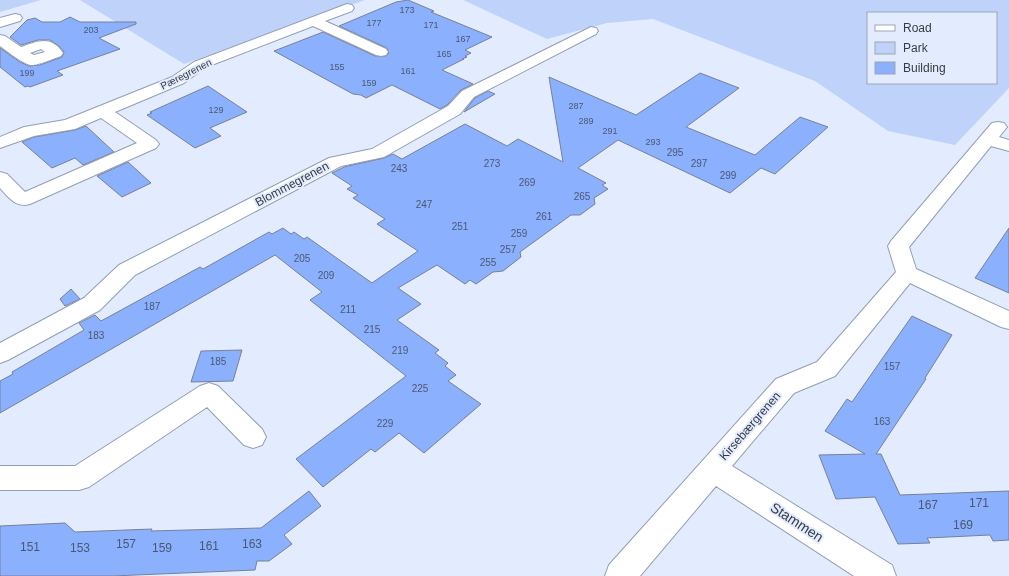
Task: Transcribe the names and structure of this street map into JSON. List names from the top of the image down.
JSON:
{
  "streets": {
    "street": [
      "Pæregrenen",
      "Blommegrenen",
      "Kirsebærgrenen",
      "Stammen"
    ]
  },
  "crossings": [
    ["Kirsebærgrenen", "Stammen"]
  ],
  "house_numbers": [
    "173",
    "177",
    "171",
    "203",
    "167",
    "165",
    "155",
    "161",
    "199",
    "159",
    "287",
    "129",
    "289",
    "291",
    "293",
    "295",
    "273",
    "297",
    "243",
    "299",
    "269",
    "265",
    "247",
    "261",
    "251",
    "259",
    "257",
    "205",
    "255",
    "209",
    "187",
    "211",
    "215",
    "183",
    "219",
    "185",
    "157",
    "225",
    "163",
    "229",
    "171",
    "167",
    "169",
    "157",
    "163",
    "161",
    "151",
    "153",
    "159"
  ],
  "legend": ["Road", "Park", "Building"]
}
